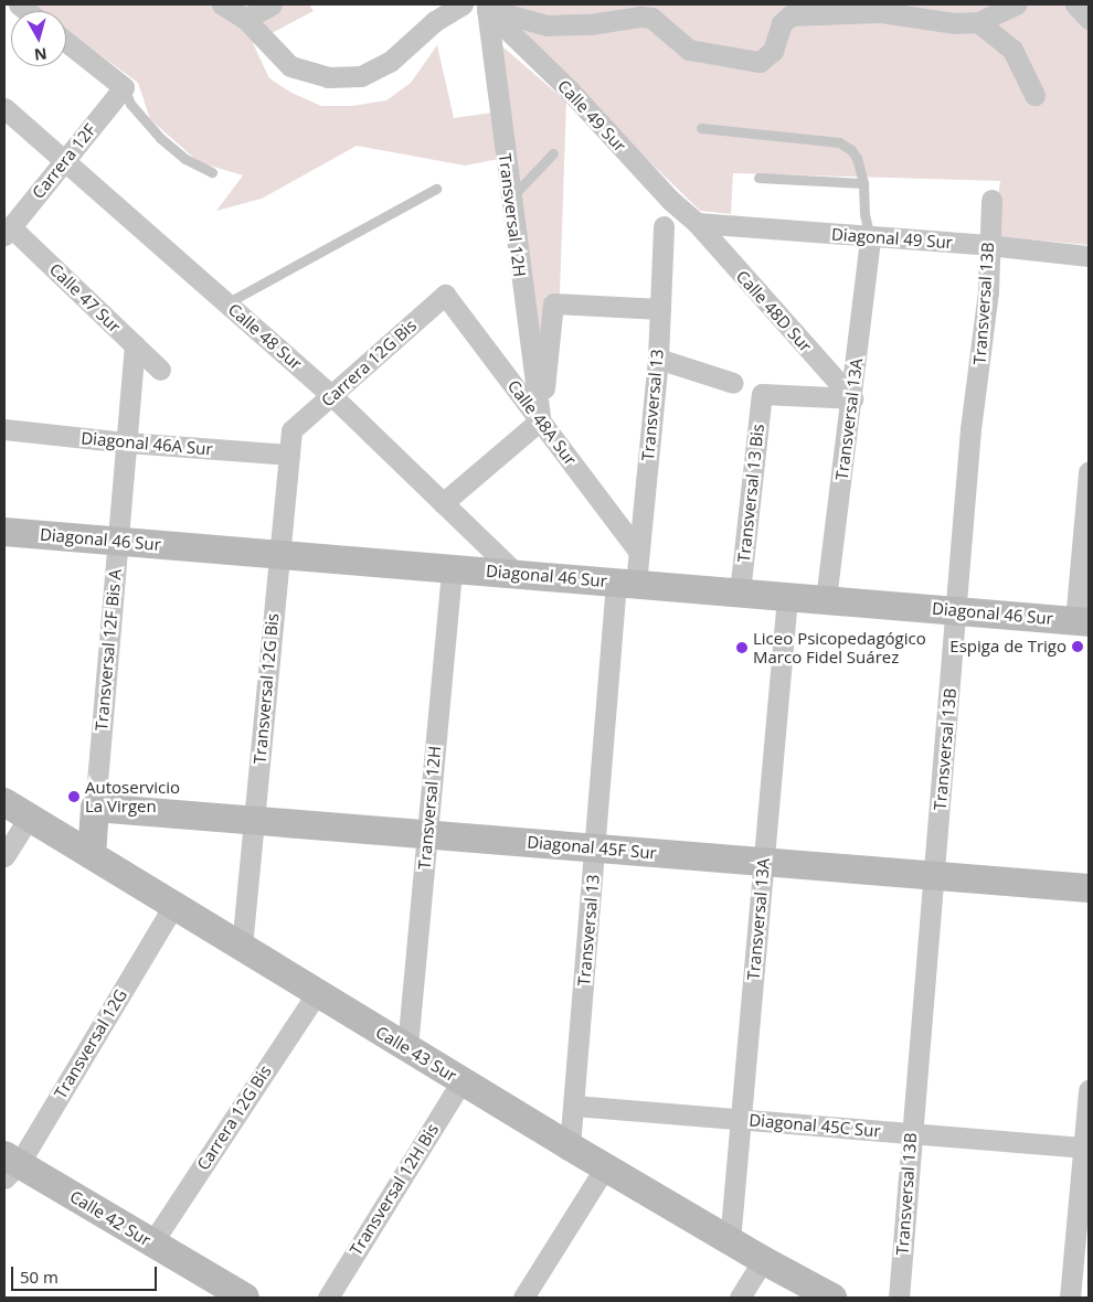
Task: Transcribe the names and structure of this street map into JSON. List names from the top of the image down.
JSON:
{
  "streets": {
    "street": [
      "Calle 49 Sur",
      "Carrera 12F",
      "Transversal 12H",
      "Diagonal 49 Sur",
      "Calle 47 Sur",
      "Transversal 13B",
      "Calle 48D Sur",
      "Calle 48 Sur",
      "Carrera 12G Bis",
      "Transversal 13",
      "Transversal 13A",
      "Calle 48A Sur",
      "Diagonal 46A Sur",
      "Transversal 13 Bis",
      "Diagonal 46 Sur",
      "Transversal 12F Bis A",
      "Transversal 12G Bis",
      "Diagonal 45F Sur",
      "Transversal 12G",
      "Calle 43 Sur",
      "Diagonal 45C Sur",
      "Transversal 12H Bis",
      "Calle 42 Sur"
    ]
  },
  "crossings": [
    ["Calle 49 Sur", "Transversal 12H"],
    ["Calle 49 Sur", "Diagonal 49 Sur"],
    ["Calle 49 Sur", "Calle 48D Sur"],
    ["Carrera 12F", "Calle 47 Sur"],
    ["Carrera 12F", "Calle 48 Sur"],
    ["Transversal 12H", "Calle 48A Sur"],
    ["Transversal 12H", "Diagonal 46 Sur"],
    ["Transversal 12H", "Diagonal 45F Sur"],
    ["Transversal 12H", "Calle 43 Sur"],
    ["Diagonal 49 Sur", "Transversal 13B"],
    ["Diagonal 49 Sur", "Calle 48D Sur"],
    ["Diagonal 49 Sur", "Transversal 13A"],
    ["Calle 47 Sur", "Transversal 12F Bis A"],
    ["Transversal 13B", "Diagonal 46 Sur"],
    ["Transversal 13B", "Diagonal 45F Sur"],
    ["Transversal 13B", "Diagonal 45C Sur"],
    ["Calle 48D Sur", "Transversal 13A"],
    ["Calle 48D Sur", "Transversal 13 Bis"],
    ["Calle 48 Sur", "Carrera 12G Bis"],
    ["Calle 48 Sur", "Diagonal 46 Sur"],
    ["Carrera 12G Bis", "Calle 48A Sur"],
    ["Carrera 12G Bis", "Transversal 12G Bis"],
    ["Carrera 12G Bis", "Calle 43 Sur"],
    ["Carrera 12G Bis", "Calle 42 Sur"],
    ["Transversal 13", "Calle 48A Sur"],
    ["Transversal 13", "Diagonal 46 Sur"],
    ["Transversal 13", "Diagonal 45F Sur"],
    ["Transversal 13", "Calle 43 Sur"],
    ["Transversal 13", "Diagonal 45C Sur"],
    ["Transversal 13A", "Transversal 13 Bis"],
    ["Transversal 13A", "Diagonal 46 Sur"],
    ["Transversal 13A", "Diagonal 45F Sur"],
    ["Transversal 13A", "Calle 43 Sur"],
    ["Transversal 13A", "Diagonal 45C Sur"],
    ["Diagonal 46A Sur", "Transversal 12F Bis A"],
    ["Diagonal 46A Sur", "Transversal 12G Bis"],
    ["Transversal 13 Bis", "Diagonal 46 Sur"],
    ["Diagonal 46 Sur", "Transversal 12F Bis A"],
    ["Diagonal 46 Sur", "Transversal 12G Bis"],
    ["Transversal 12F Bis A", "Diagonal 45F Sur"],
    ["Transversal 12F Bis A", "Calle 43 Sur"],
    ["Transversal 12G Bis", "Diagonal 45F Sur"],
    ["Transversal 12G Bis", "Calle 43 Sur"],
    ["Transversal 12G", "Calle 43 Sur"],
    ["Transversal 12G", "Calle 42 Sur"],
    ["Calle 43 Sur", "Transversal 12H Bis"]
  ],
  "places": ["Espiga de Trigo", "Liceo Psicopedagógico Marco Fidel Suárez", "Autoservicio La Virgen"],
  "scale_bar": "50 m",
  "north": "bottom"
}
